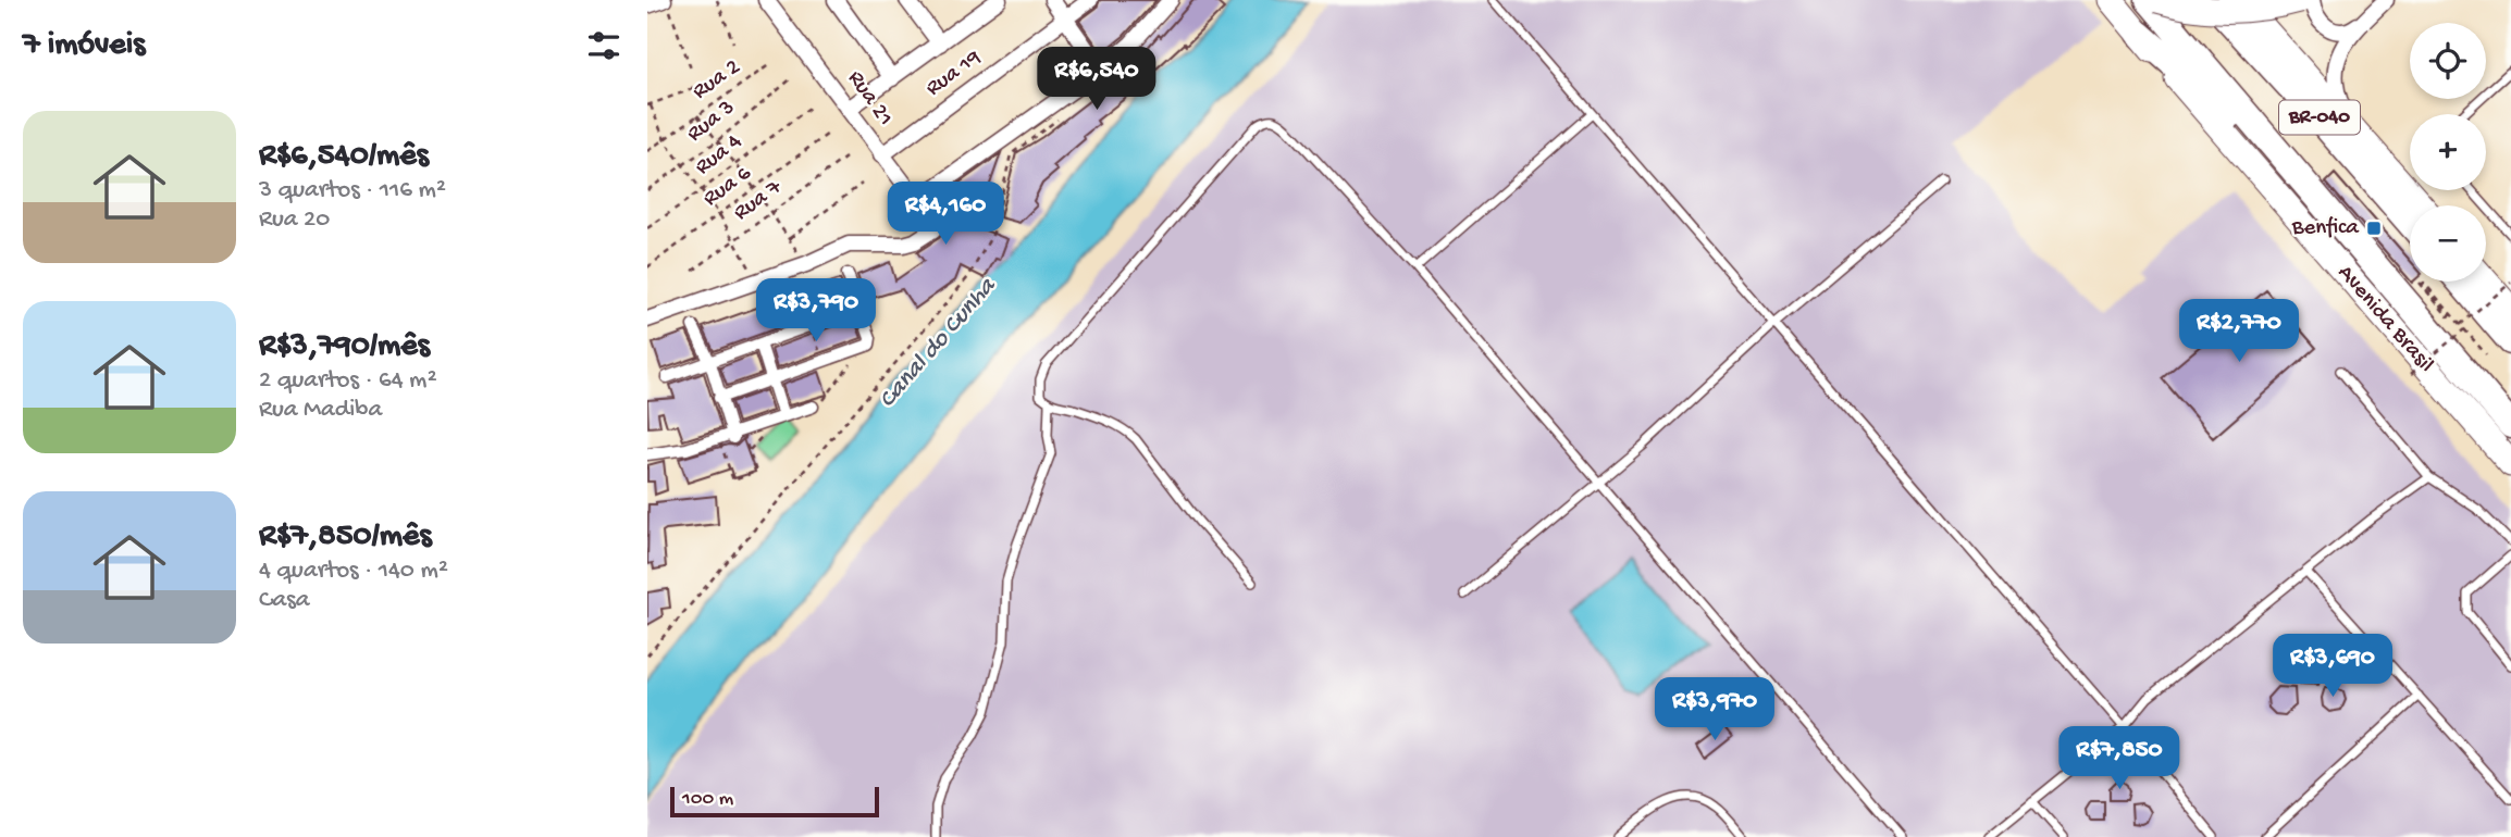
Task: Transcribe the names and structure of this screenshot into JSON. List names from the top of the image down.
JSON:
{
  "streets": {
    "highway": ["BR-040", "Avenida Brasil"],
    "street": ["Rua 19", "Rua 21"],
    "path": [
      "Rua 2",
      "Rua 3",
      "Rua 4",
      "Rua 6",
      "Rua 7"
    ]
  },
  "crossings": [
    ["Rua 19", "Rua 21"]
  ],
  "water": ["Canal do Cunha"],
  "places": {
    "transit": ["Benfica"]
  },
  "scale_bar": "100 m",
  "page": {
    "heading": "7 imóveis",
    "map_buttons": ["+", "−"],
    "price": [
      "R$6,540",
      "R$4,160",
      "R$3,790",
      "R$2,770",
      "R$3,690",
      "R$3,970",
      "R$7,850"
    ],
    "list": [
      {
        "name": "R$6,540/mês",
        "note": "3 quartos · 116 m² · Rua 20"
      },
      {
        "name": "R$3,790/mês",
        "note": "2 quartos · 64 m² · Rua Madiba"
      },
      {
        "name": "R$7,850/mês",
        "note": "4 quartos · 140 m² · Casa"
      }
    ],
    "scale": "100 m"
  }
}
